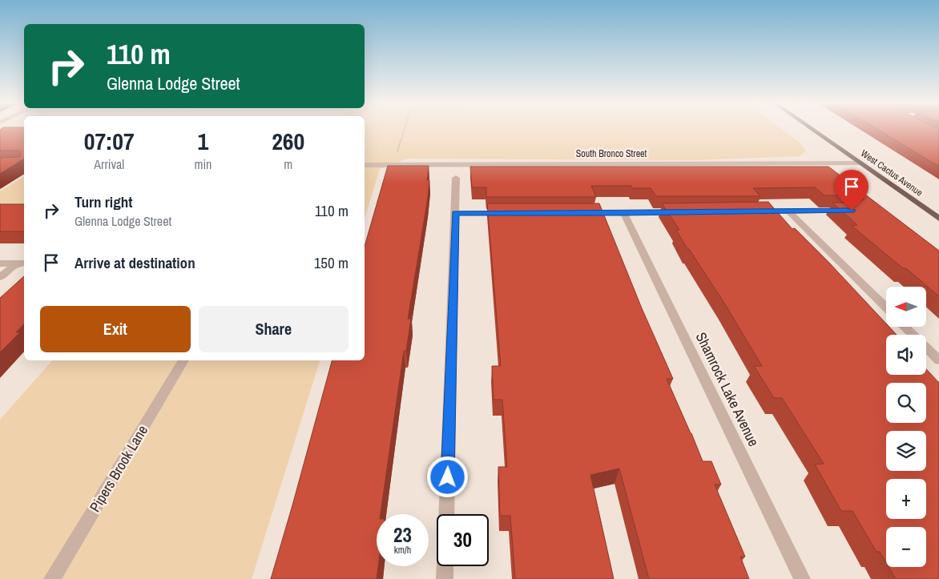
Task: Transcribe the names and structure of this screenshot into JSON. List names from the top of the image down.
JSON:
{
  "streets": {
    "main road": ["West Cactus Avenue"],
    "street": ["South Bronco Street", "Shamrock Lake Avenue", "Pipers Brook Lane"]
  },
  "crossings": [
    ["South Bronco Street", "West Cactus Avenue"]
  ],
  "north": "left",
  "page": {
    "turn": ["110 m", "Glenna Lodge Street"],
    "eta": [
      "07:07",
      "Arrival",
      "1",
      "min",
      "260",
      "m"
    ],
    "list": [
      {
        "name": "Turn right",
        "note": "Glenna Lodge Street",
        "value": "110 m"
      },
      {
        "name": "Arrive at destination",
        "value": "150 m"
      }
    ],
    "map_buttons": ["+", "−"],
    "buttons": ["Exit", "Share"],
    "speed": "23 km/h",
    "limit": "30"
  }
}
